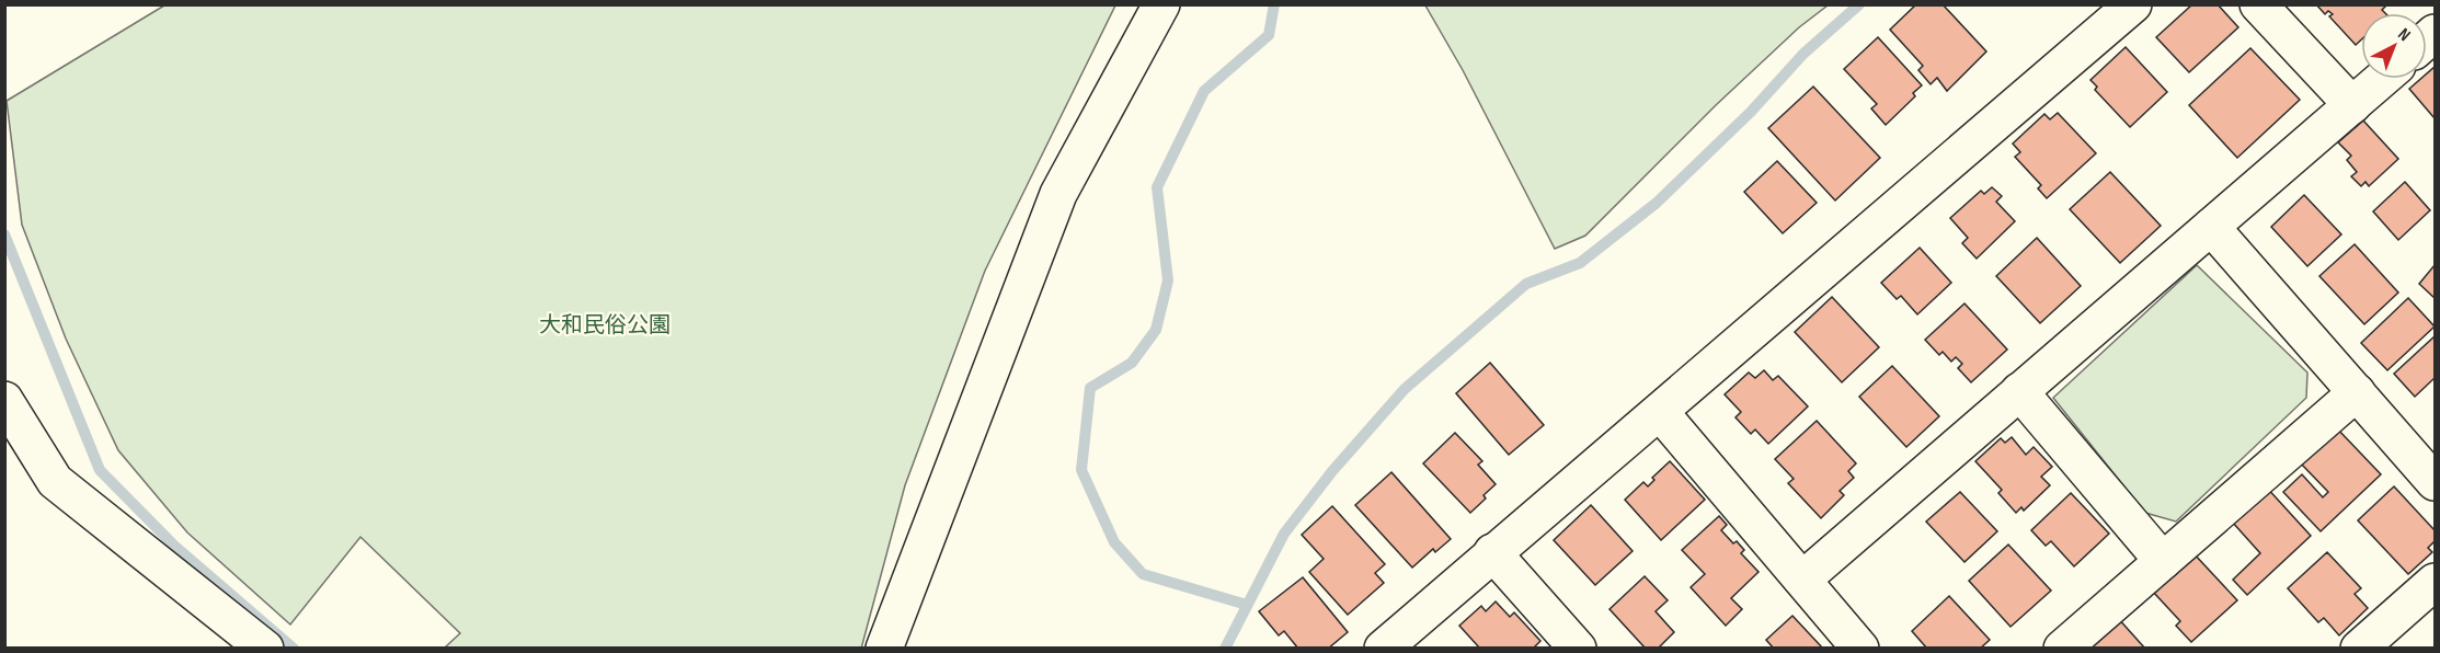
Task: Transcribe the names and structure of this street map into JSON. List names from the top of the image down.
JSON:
{
  "parks": ["大和民俗公園"],
  "north": "top right"
}
